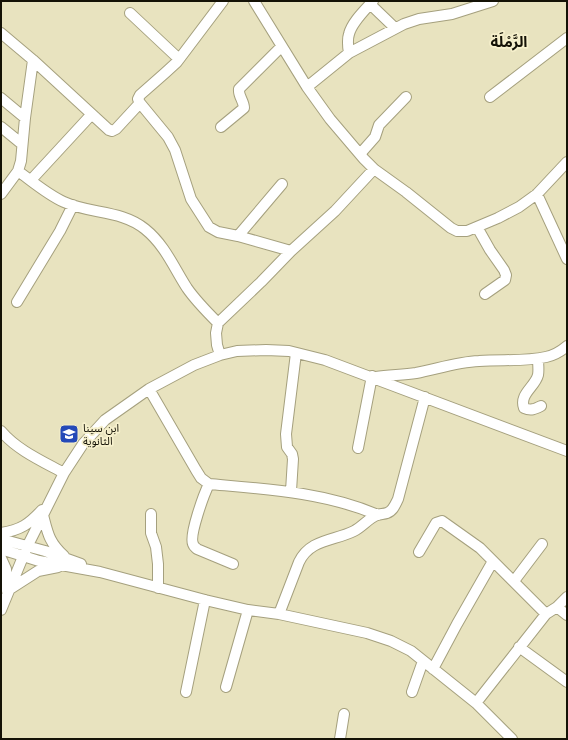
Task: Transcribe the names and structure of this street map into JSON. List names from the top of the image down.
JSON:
{
  "districts": ["الرَّمْلَة"],
  "places": {
    "school or university": ["ابن سينا الثانوية"]
  }
}
